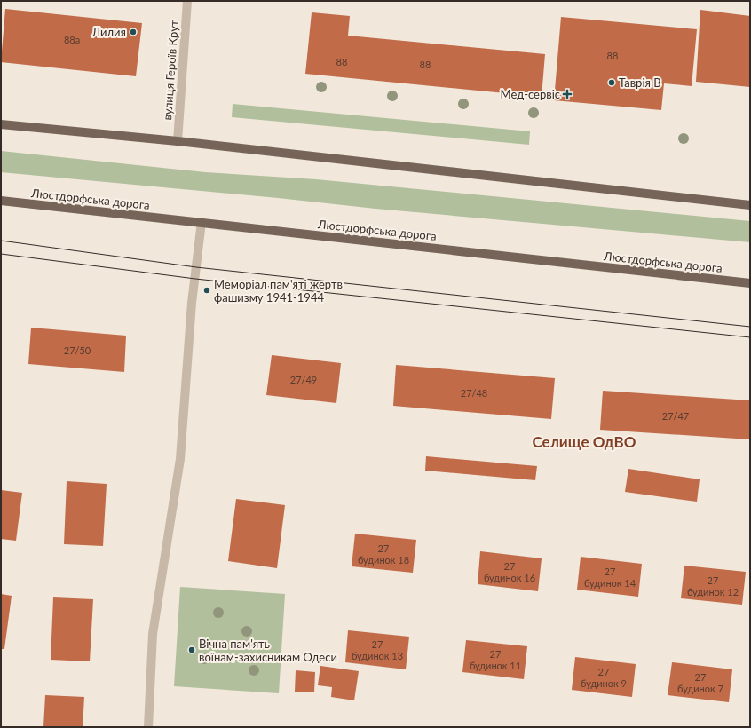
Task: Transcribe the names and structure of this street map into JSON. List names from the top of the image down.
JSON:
{
  "streets": {
    "main road": ["Люстдорфська дорога"],
    "street": ["вулиця Героїв Крут"]
  },
  "districts": ["Селище ОдВО"],
  "places": {
    "other": [
      "Лилия",
      "Таврія В",
      "Меморіал пам'яті жертв фашизму 1941-1944",
      "Вічна пам'ять воїнам-захисникам Одеси"
    ],
    "health": ["Мед-сервіс"]
  },
  "house_numbers": [
    "88а",
    "88",
    "88",
    "88",
    "27/50",
    "27/49",
    "27/48",
    "27/47",
    "27 будинок 18",
    "27 будинок 16",
    "27 будинок 14",
    "27 будинок 12",
    "27 будинок 13",
    "27 будинок 11",
    "27 будинок 9",
    "27 будинок 7"
  ]
}
